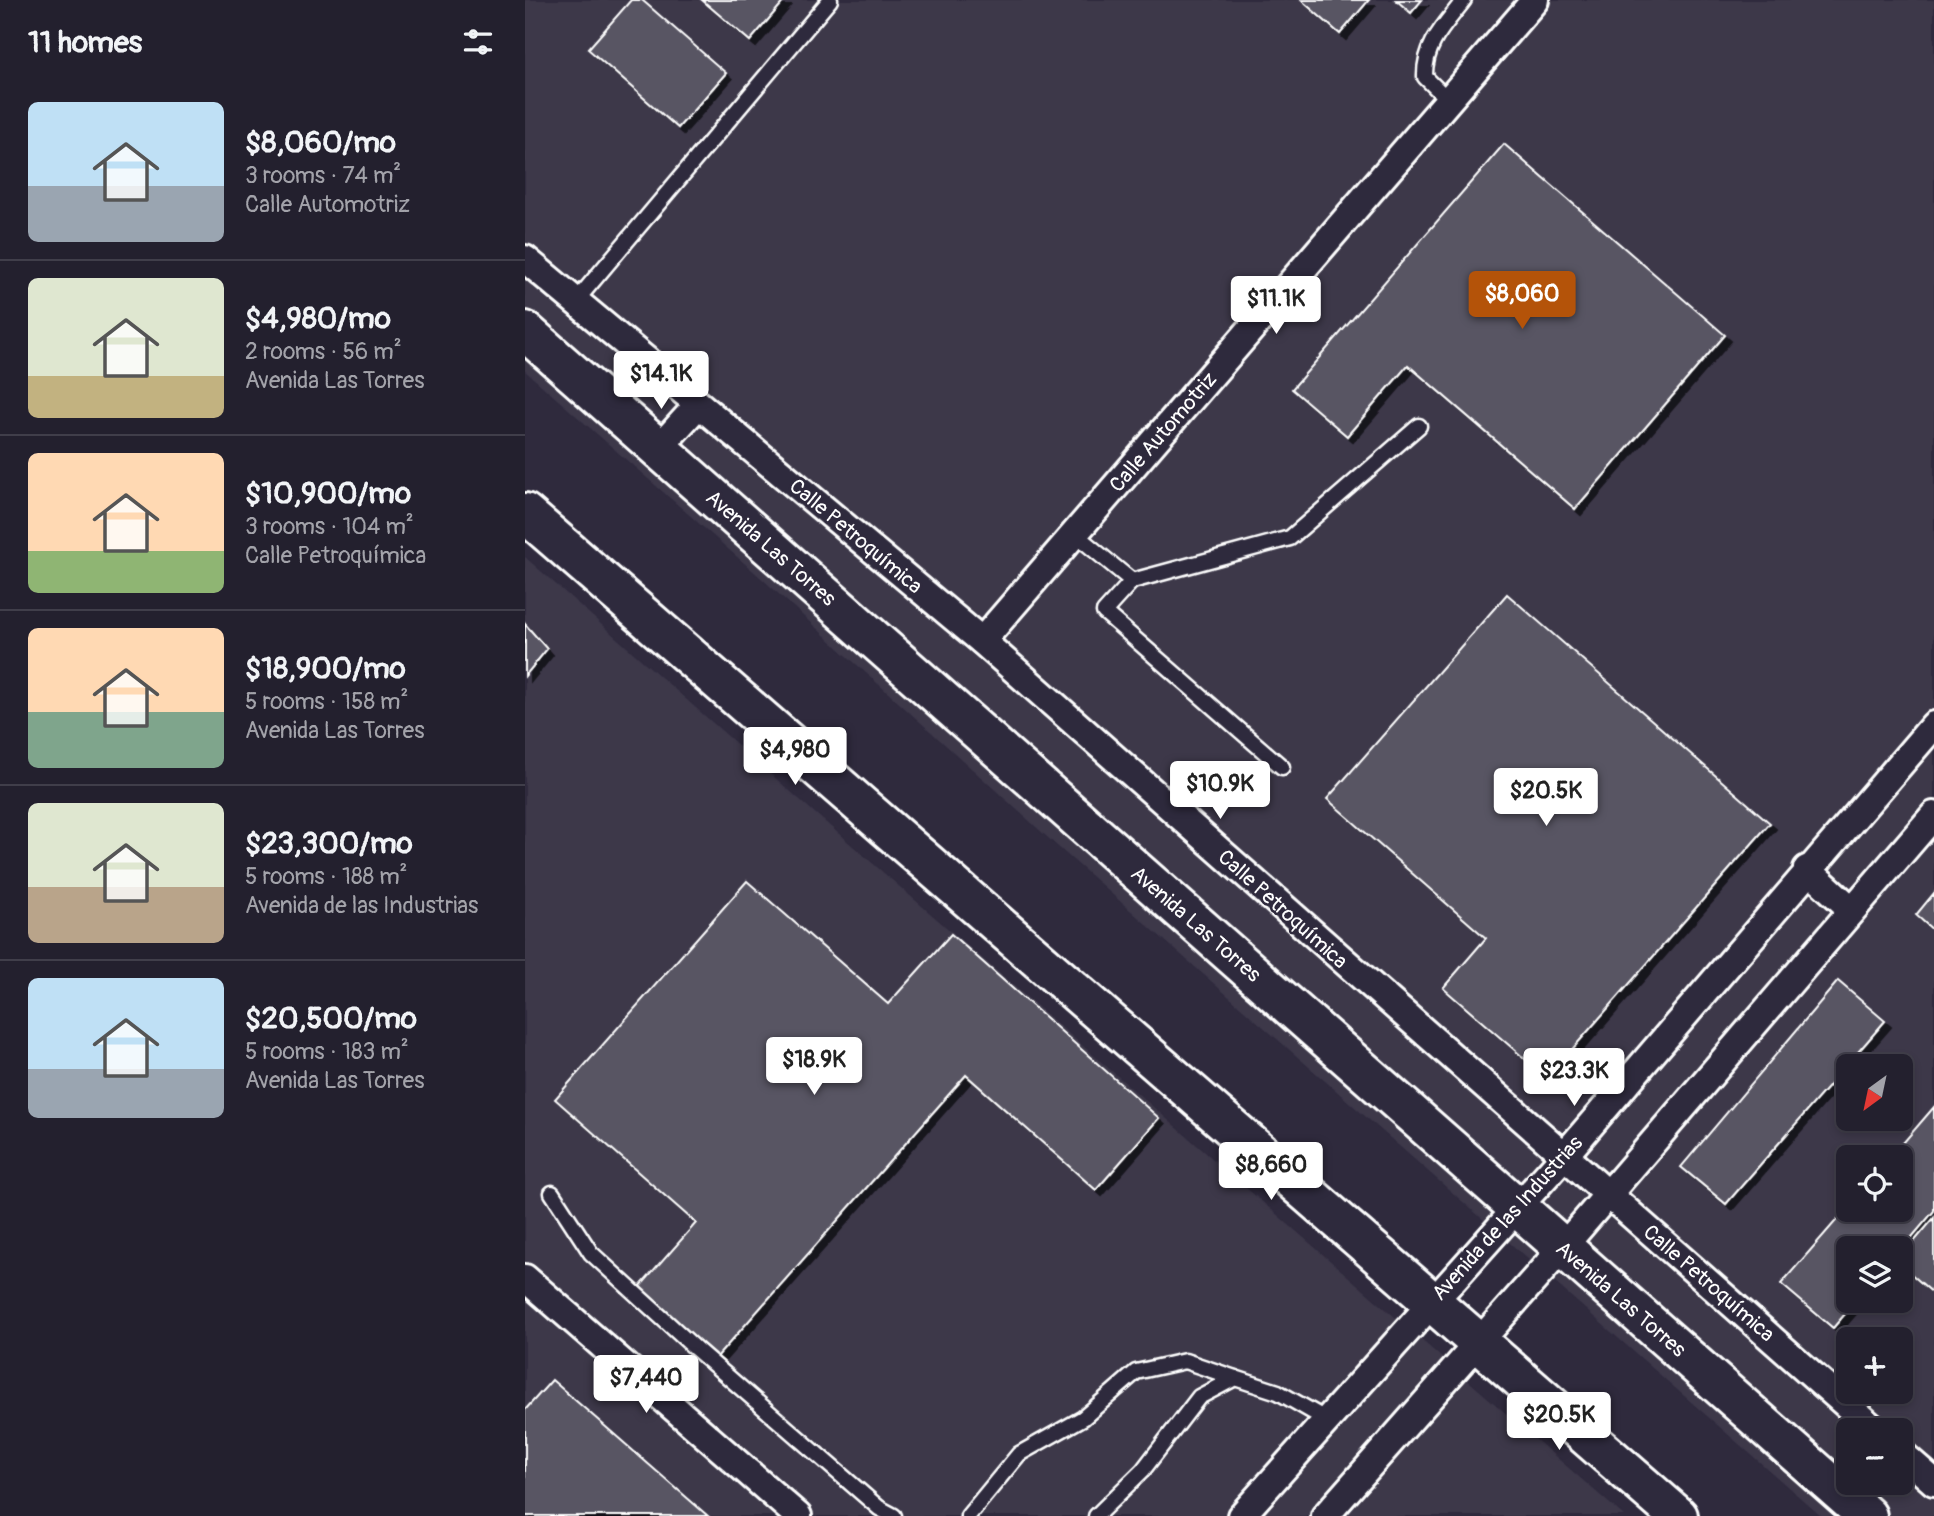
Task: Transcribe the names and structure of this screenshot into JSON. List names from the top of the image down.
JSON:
{
  "streets": {
    "main road": ["Avenida Las Torres"],
    "street": ["Calle Automotriz", "Calle Petroquímica", "Avenida de las Industrias"]
  },
  "crossings": [
    ["Calle Automotriz", "Calle Petroquímica"],
    ["Calle Petroquímica", "Avenida de las Industrias"],
    ["Avenida Las Torres", "Avenida de las Industrias"]
  ],
  "north": "bottom left",
  "page": {
    "heading": "11 homes",
    "list": [
      {
        "name": "$8,060/mo",
        "note": "3 rooms · 74 m² · Calle Automotriz"
      },
      {
        "name": "$4,980/mo",
        "note": "2 rooms · 56 m² · Avenida Las Torres"
      },
      {
        "name": "$10,900/mo",
        "note": "3 rooms · 104 m² · Calle Petroquímica"
      },
      {
        "name": "$18,900/mo",
        "note": "5 rooms · 158 m² · Avenida Las Torres"
      },
      {
        "name": "$23,300/mo",
        "note": "5 rooms · 188 m² · Avenida de las Industrias"
      },
      {
        "name": "$20,500/mo",
        "note": "5 rooms · 183 m² · Avenida Las Torres"
      }
    ],
    "price": [
      "$8,060",
      "$11.1K",
      "$14.1K",
      "$4,980",
      "$10.9K",
      "$20.5K",
      "$18.9K",
      "$23.3K",
      "$8,660",
      "$7,440",
      "$20.5K"
    ],
    "map_buttons": ["+", "−"]
  }
}
